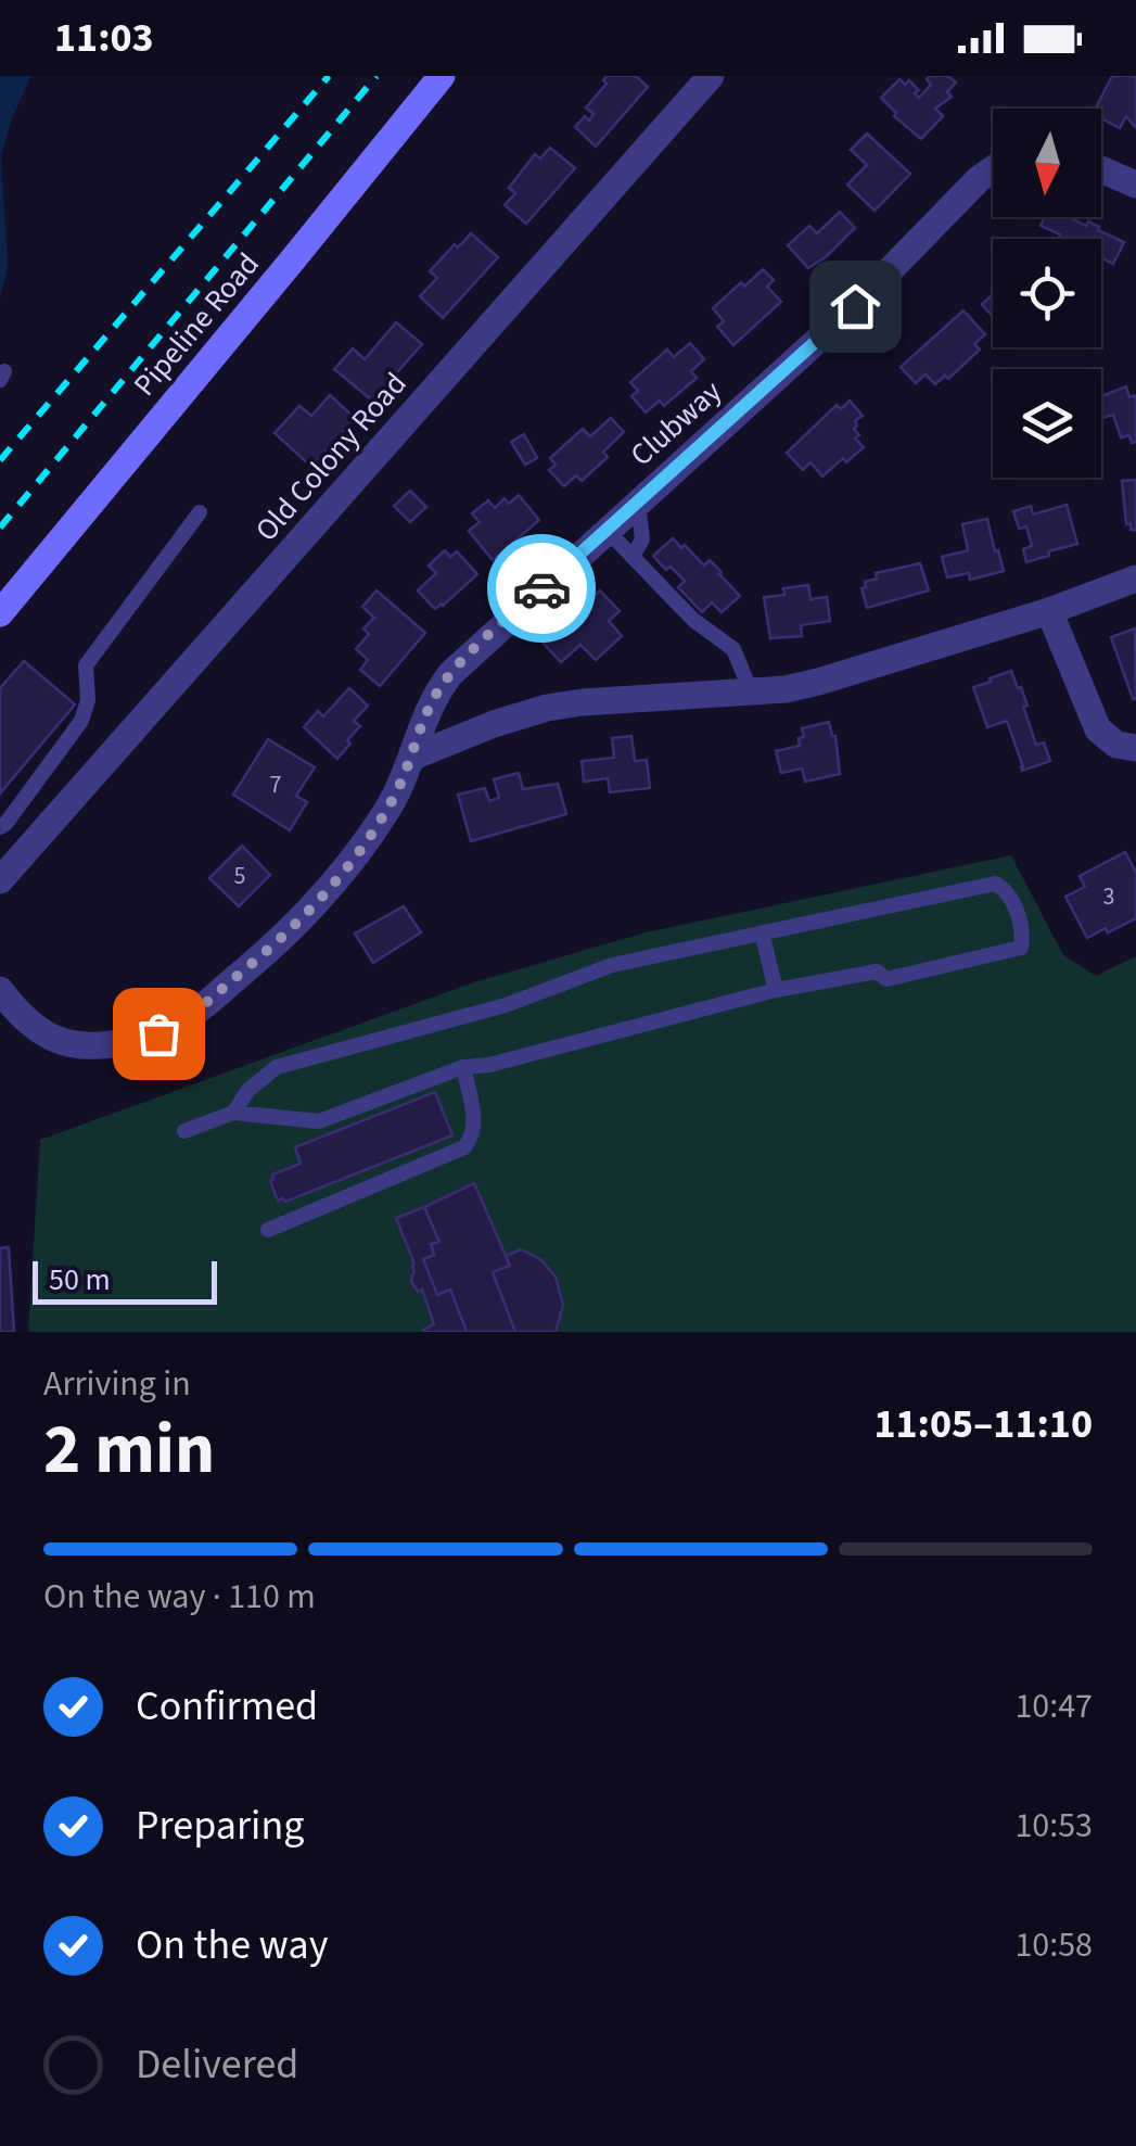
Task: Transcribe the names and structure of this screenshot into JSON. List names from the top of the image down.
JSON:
{
  "streets": {
    "street": ["Pipeline Road", "Clubway", "Old Colony Road"]
  },
  "house_numbers": ["7", "5", "3"],
  "scale_bar": "50 m",
  "north": "bottom",
  "page": {
    "status": "11:03",
    "scale": "50 m",
    "heading": ["2 min", "Arriving in", "11:05–11:10"],
    "bar": "On the way · 110 m",
    "list": [
      ["Confirmed", "10:47"],
      ["Preparing", "10:53"],
      ["On the way", "10:58"],
      "Delivered"
    ]
  }
}
